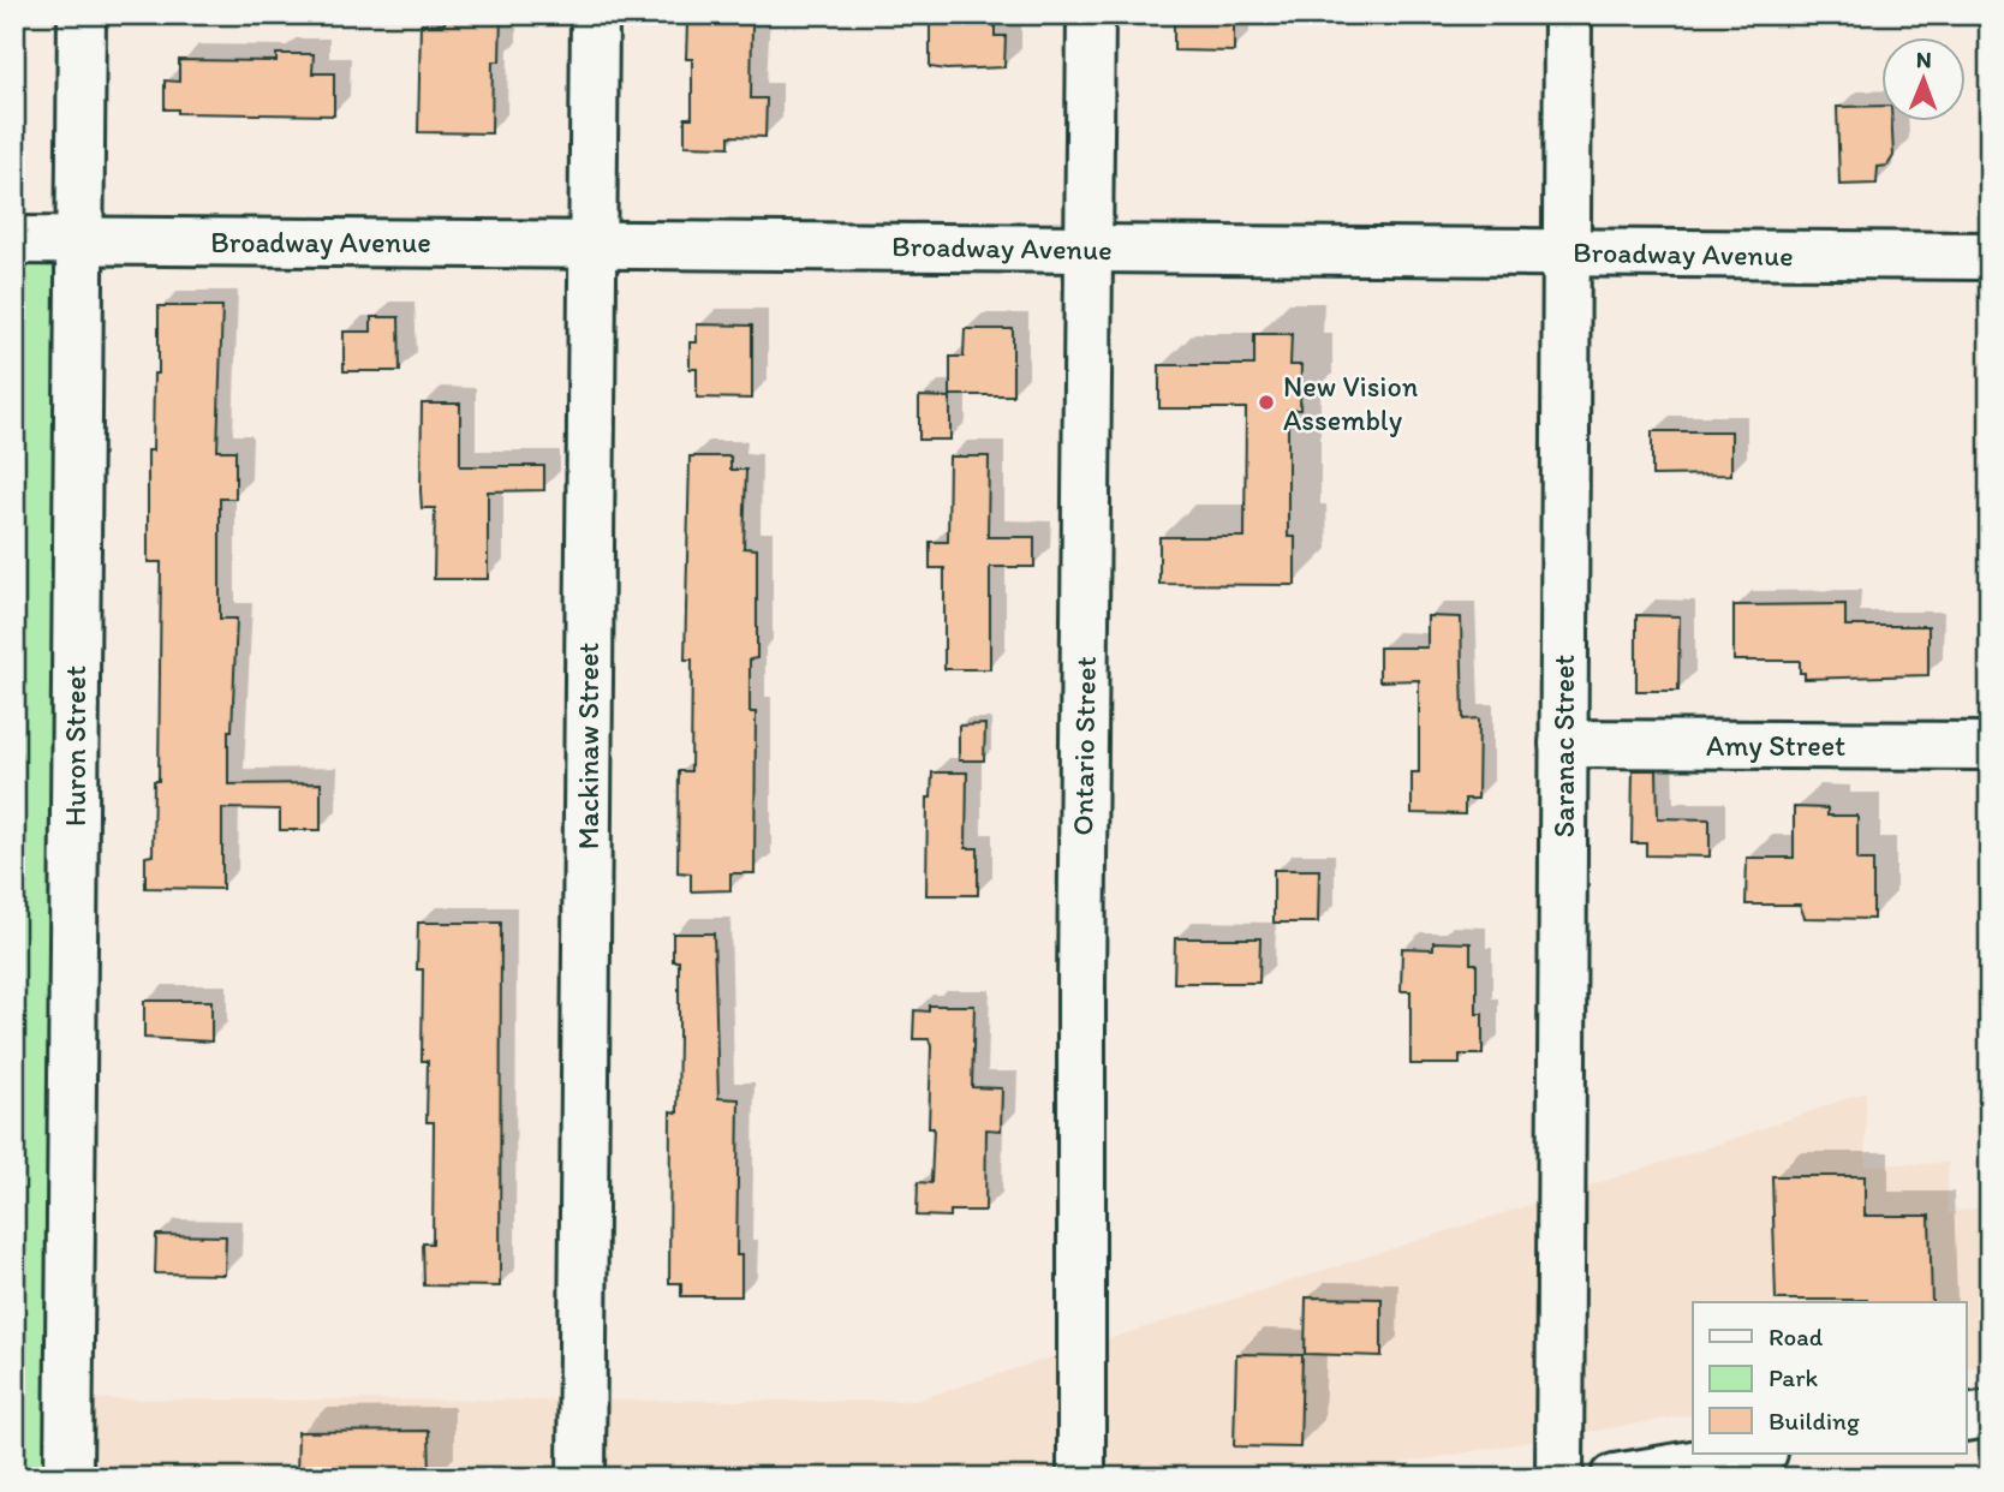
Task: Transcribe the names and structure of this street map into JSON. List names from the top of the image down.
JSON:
{
  "streets": {
    "street": [
      "Broadway Avenue",
      "Amy Street",
      "Huron Street",
      "Mackinaw Street",
      "Ontario Street",
      "Saranac Street"
    ]
  },
  "crossings": [
    ["Broadway Avenue", "Huron Street"],
    ["Broadway Avenue", "Mackinaw Street"],
    ["Broadway Avenue", "Ontario Street"],
    ["Broadway Avenue", "Saranac Street"],
    ["Amy Street", "Saranac Street"]
  ],
  "places": ["New Vision Assembly"],
  "legend": ["Road", "Park", "Building"],
  "north": "top"
}
